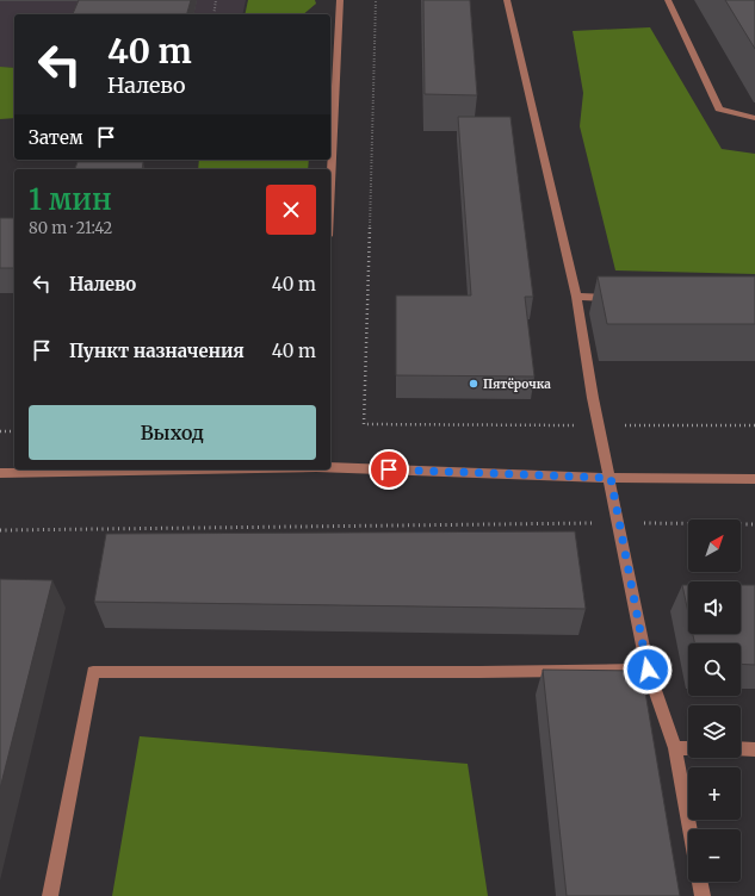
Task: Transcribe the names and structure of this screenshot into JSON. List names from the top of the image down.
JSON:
{
  "places": ["Пятёрочка"],
  "north": "top right",
  "page": {
    "turn": ["40 m", "Налево"],
    "then": "Затем",
    "heading": ["1 мин", "80 m · 21:42"],
    "list": [
      {
        "name": "Налево",
        "value": "40 m"
      },
      {
        "name": "Пункт назначения",
        "value": "40 m"
      }
    ],
    "buttons": "Выход",
    "map_buttons": ["+", "−"]
  }
}
